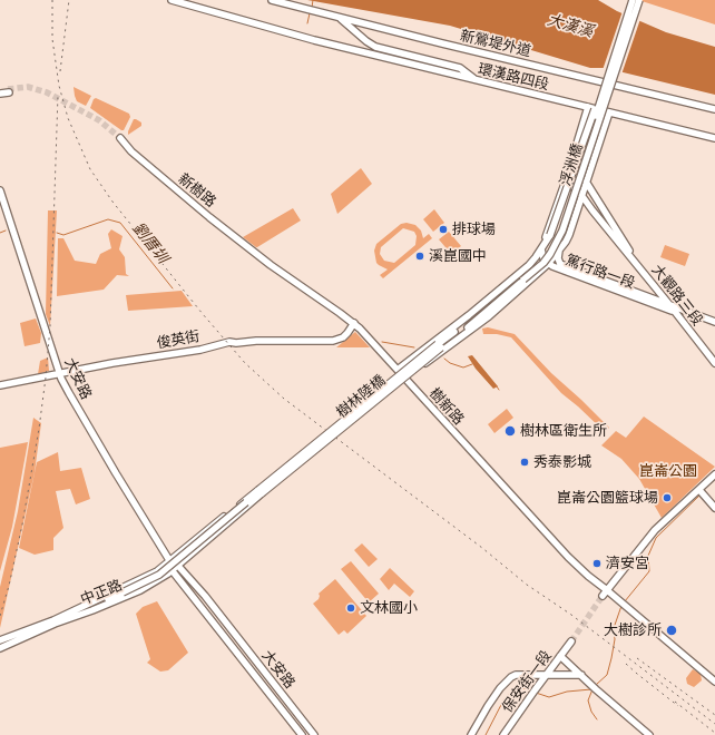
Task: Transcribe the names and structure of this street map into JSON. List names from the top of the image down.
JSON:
{
  "streets": {
    "street": [
      "新鶯堤外道",
      "環漢路四段",
      "浮洲橋",
      "新樹路",
      "篤行路一段",
      "大觀路三段",
      "俊英街",
      "大安路",
      "樹林陸橋",
      "樹新路",
      "中正路",
      "保安街一段"
    ]
  },
  "crossings": [
    ["浮洲橋", "篤行路一段"],
    ["浮洲橋", "樹林陸橋"],
    ["新樹路", "樹新路"],
    ["篤行路一段", "大觀路三段"],
    ["俊英街", "大安路"],
    ["俊英街", "樹新路"],
    ["大安路", "中正路"],
    ["樹林陸橋", "中正路"]
  ],
  "water": ["大漢溪", "劉厝圳"],
  "parks": ["崑崙公園"],
  "places": [
    "排球場",
    "溪崑國中",
    "樹林區衛生所",
    "秀泰影城",
    "崑崙公園籃球場",
    "濟安宮",
    "文林國小",
    "大樹診所"
  ]
}
